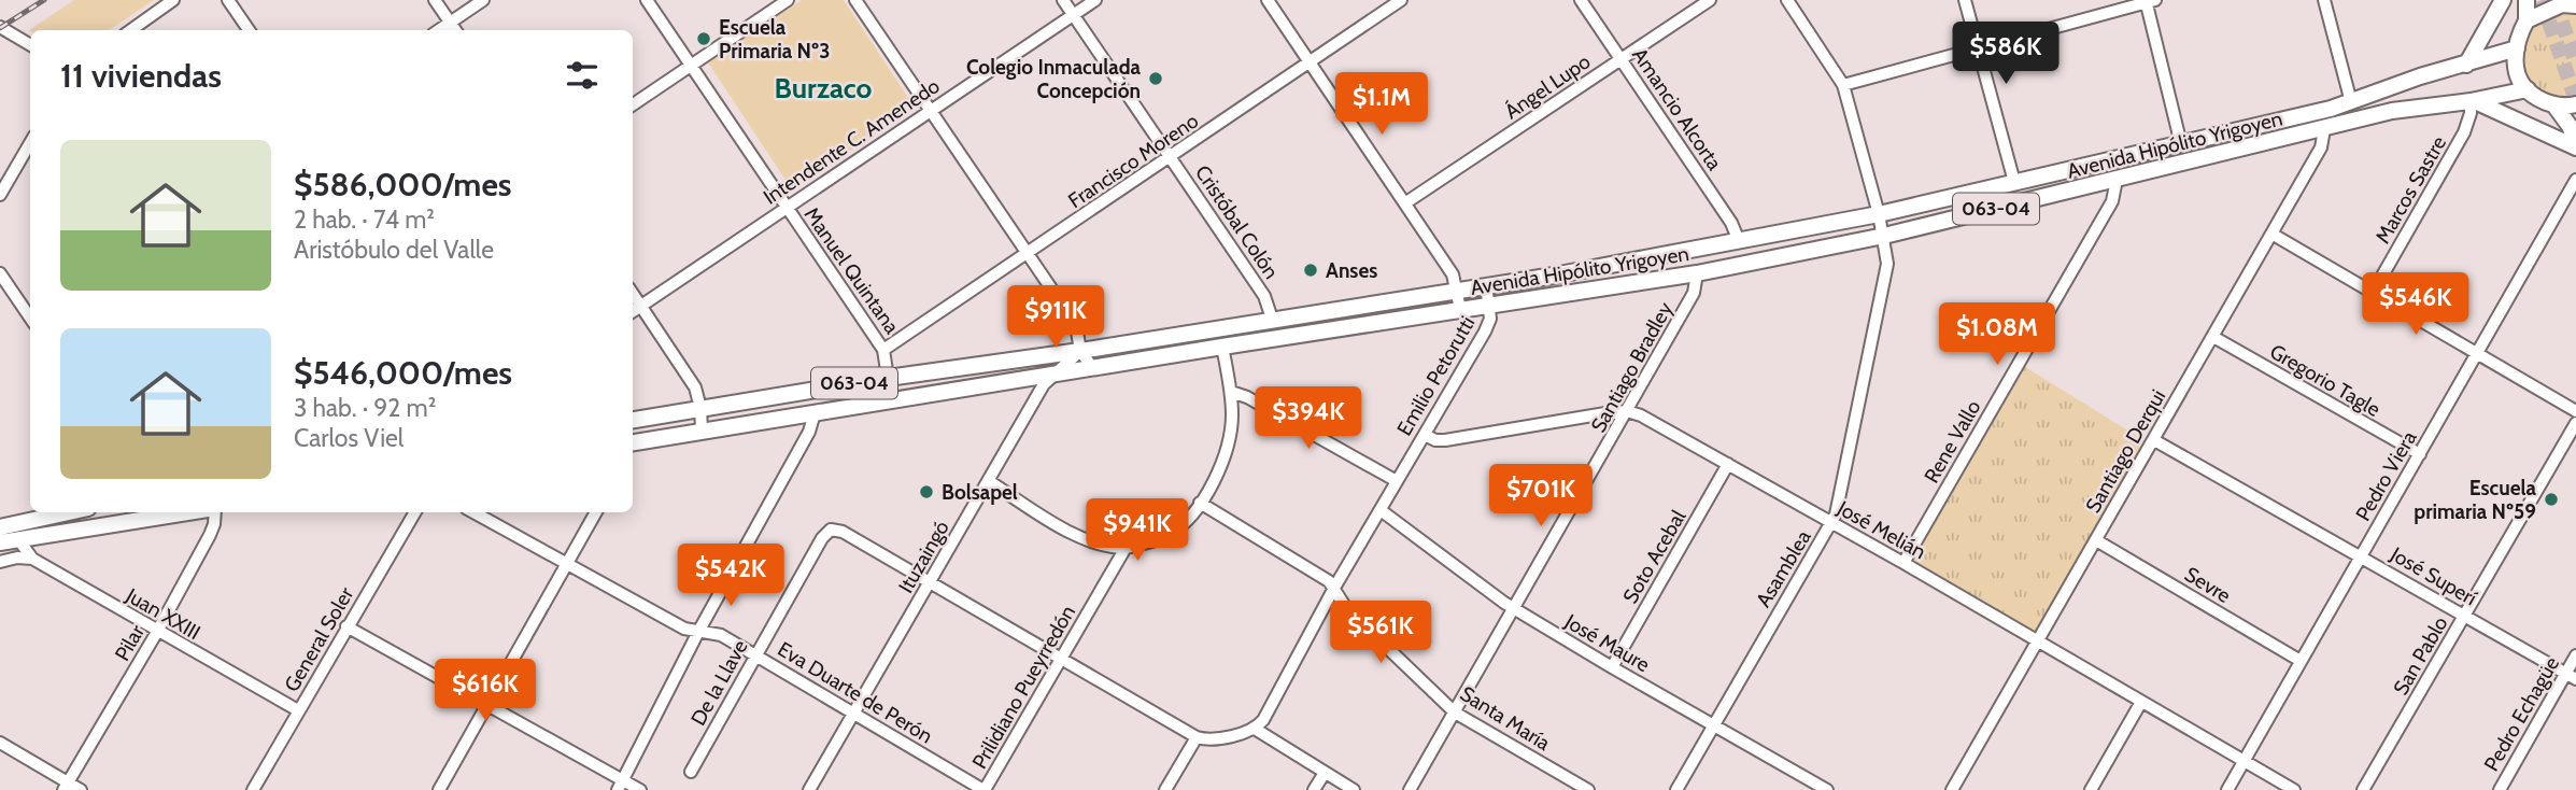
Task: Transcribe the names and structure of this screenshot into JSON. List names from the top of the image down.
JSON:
{
  "streets": {
    "main road": ["Avenida Hipólito Yrigoyen", "063-04"],
    "street": [
      "Ángel Lupo",
      "Amancio Alcorta",
      "Intendente C. Amenedo",
      "Francisco Moreno",
      "Marcos Sastre",
      "Cristóbal Colón",
      "Manuel Quintana",
      "Santiago Bradley",
      "Emilio Petorutti",
      "Gregorio Tagle",
      "Rene Vallo",
      "Santiago Derqui",
      "Pedro Viera",
      "José Melián",
      "Ituzaingó",
      "Soto Acebal",
      "Asamblea",
      "José Superí",
      "Sevre",
      "Juan XXIII",
      "General Soler",
      "Pilar",
      "José Maure",
      "San Pablo",
      "De la Llave",
      "Prilidiano Pueyrredón",
      "Eva Duarte de Perón",
      "Pedro Echagüe",
      "Santa María"
    ]
  },
  "crossings": [
    ["Ángel Lupo", "Amancio Alcorta"],
    ["Amancio Alcorta", "Avenida Hipólito Yrigoyen"],
    ["Intendente C. Amenedo", "Cristóbal Colón"],
    ["Intendente C. Amenedo", "Manuel Quintana"],
    ["Avenida Hipólito Yrigoyen", "Marcos Sastre"],
    ["Avenida Hipólito Yrigoyen", "Cristóbal Colón"],
    ["Avenida Hipólito Yrigoyen", "Manuel Quintana"],
    ["Avenida Hipólito Yrigoyen", "Santiago Bradley"],
    ["Avenida Hipólito Yrigoyen", "Emilio Petorutti"],
    ["Avenida Hipólito Yrigoyen", "Rene Vallo"],
    ["Avenida Hipólito Yrigoyen", "Santiago Derqui"],
    ["Avenida Hipólito Yrigoyen", "Ituzaingó"],
    ["Avenida Hipólito Yrigoyen", "Asamblea"],
    ["Francisco Moreno", "Cristóbal Colón"],
    ["Francisco Moreno", "Manuel Quintana"],
    ["Santiago Bradley", "José Melián"],
    ["Santiago Bradley", "José Maure"],
    ["Santiago Bradley", "Santa María"],
    ["Emilio Petorutti", "José Maure"],
    ["Emilio Petorutti", "Santa María"],
    ["Gregorio Tagle", "Santiago Derqui"],
    ["Gregorio Tagle", "Pedro Viera"],
    ["Rene Vallo", "José Melián"],
    ["Santiago Derqui", "José Melián"],
    ["Santiago Derqui", "José Superí"],
    ["Santiago Derqui", "Sevre"],
    ["Pedro Viera", "José Melián"],
    ["Pedro Viera", "José Superí"],
    ["Pedro Viera", "Sevre"],
    ["José Melián", "Soto Acebal"],
    ["José Melián", "Asamblea"],
    ["Ituzaingó", "De la Llave"],
    ["Ituzaingó", "Eva Duarte de Perón"],
    ["Soto Acebal", "José Maure"],
    ["Asamblea", "José Maure"],
    ["José Superí", "San Pablo"],
    ["José Superí", "Pedro Echagüe"],
    ["Juan XXIII", "General Soler"],
    ["Juan XXIII", "Pilar"],
    ["De la Llave", "Eva Duarte de Perón"],
    ["Prilidiano Pueyrredón", "Eva Duarte de Perón"]
  ],
  "districts": ["Burzaco"],
  "places": [
    "Escuela Primaria Nº3",
    "Colegio Inmaculada Concepción",
    "Anses",
    "Bolsapel",
    "Escuela primaria Nº59"
  ],
  "page": {
    "price": [
      "$586K",
      "$1.1M",
      "$546K",
      "$911K",
      "$1.08M",
      "$394K",
      "$701K",
      "$941K",
      "$542K",
      "$561K",
      "$616K"
    ],
    "heading": "11 viviendas",
    "list": [
      {
        "name": "$586,000/mes",
        "note": "2 hab. · 74 m² · Aristóbulo del Valle"
      },
      {
        "name": "$546,000/mes",
        "note": "3 hab. · 92 m² · Carlos Viel"
      }
    ]
  }
}
